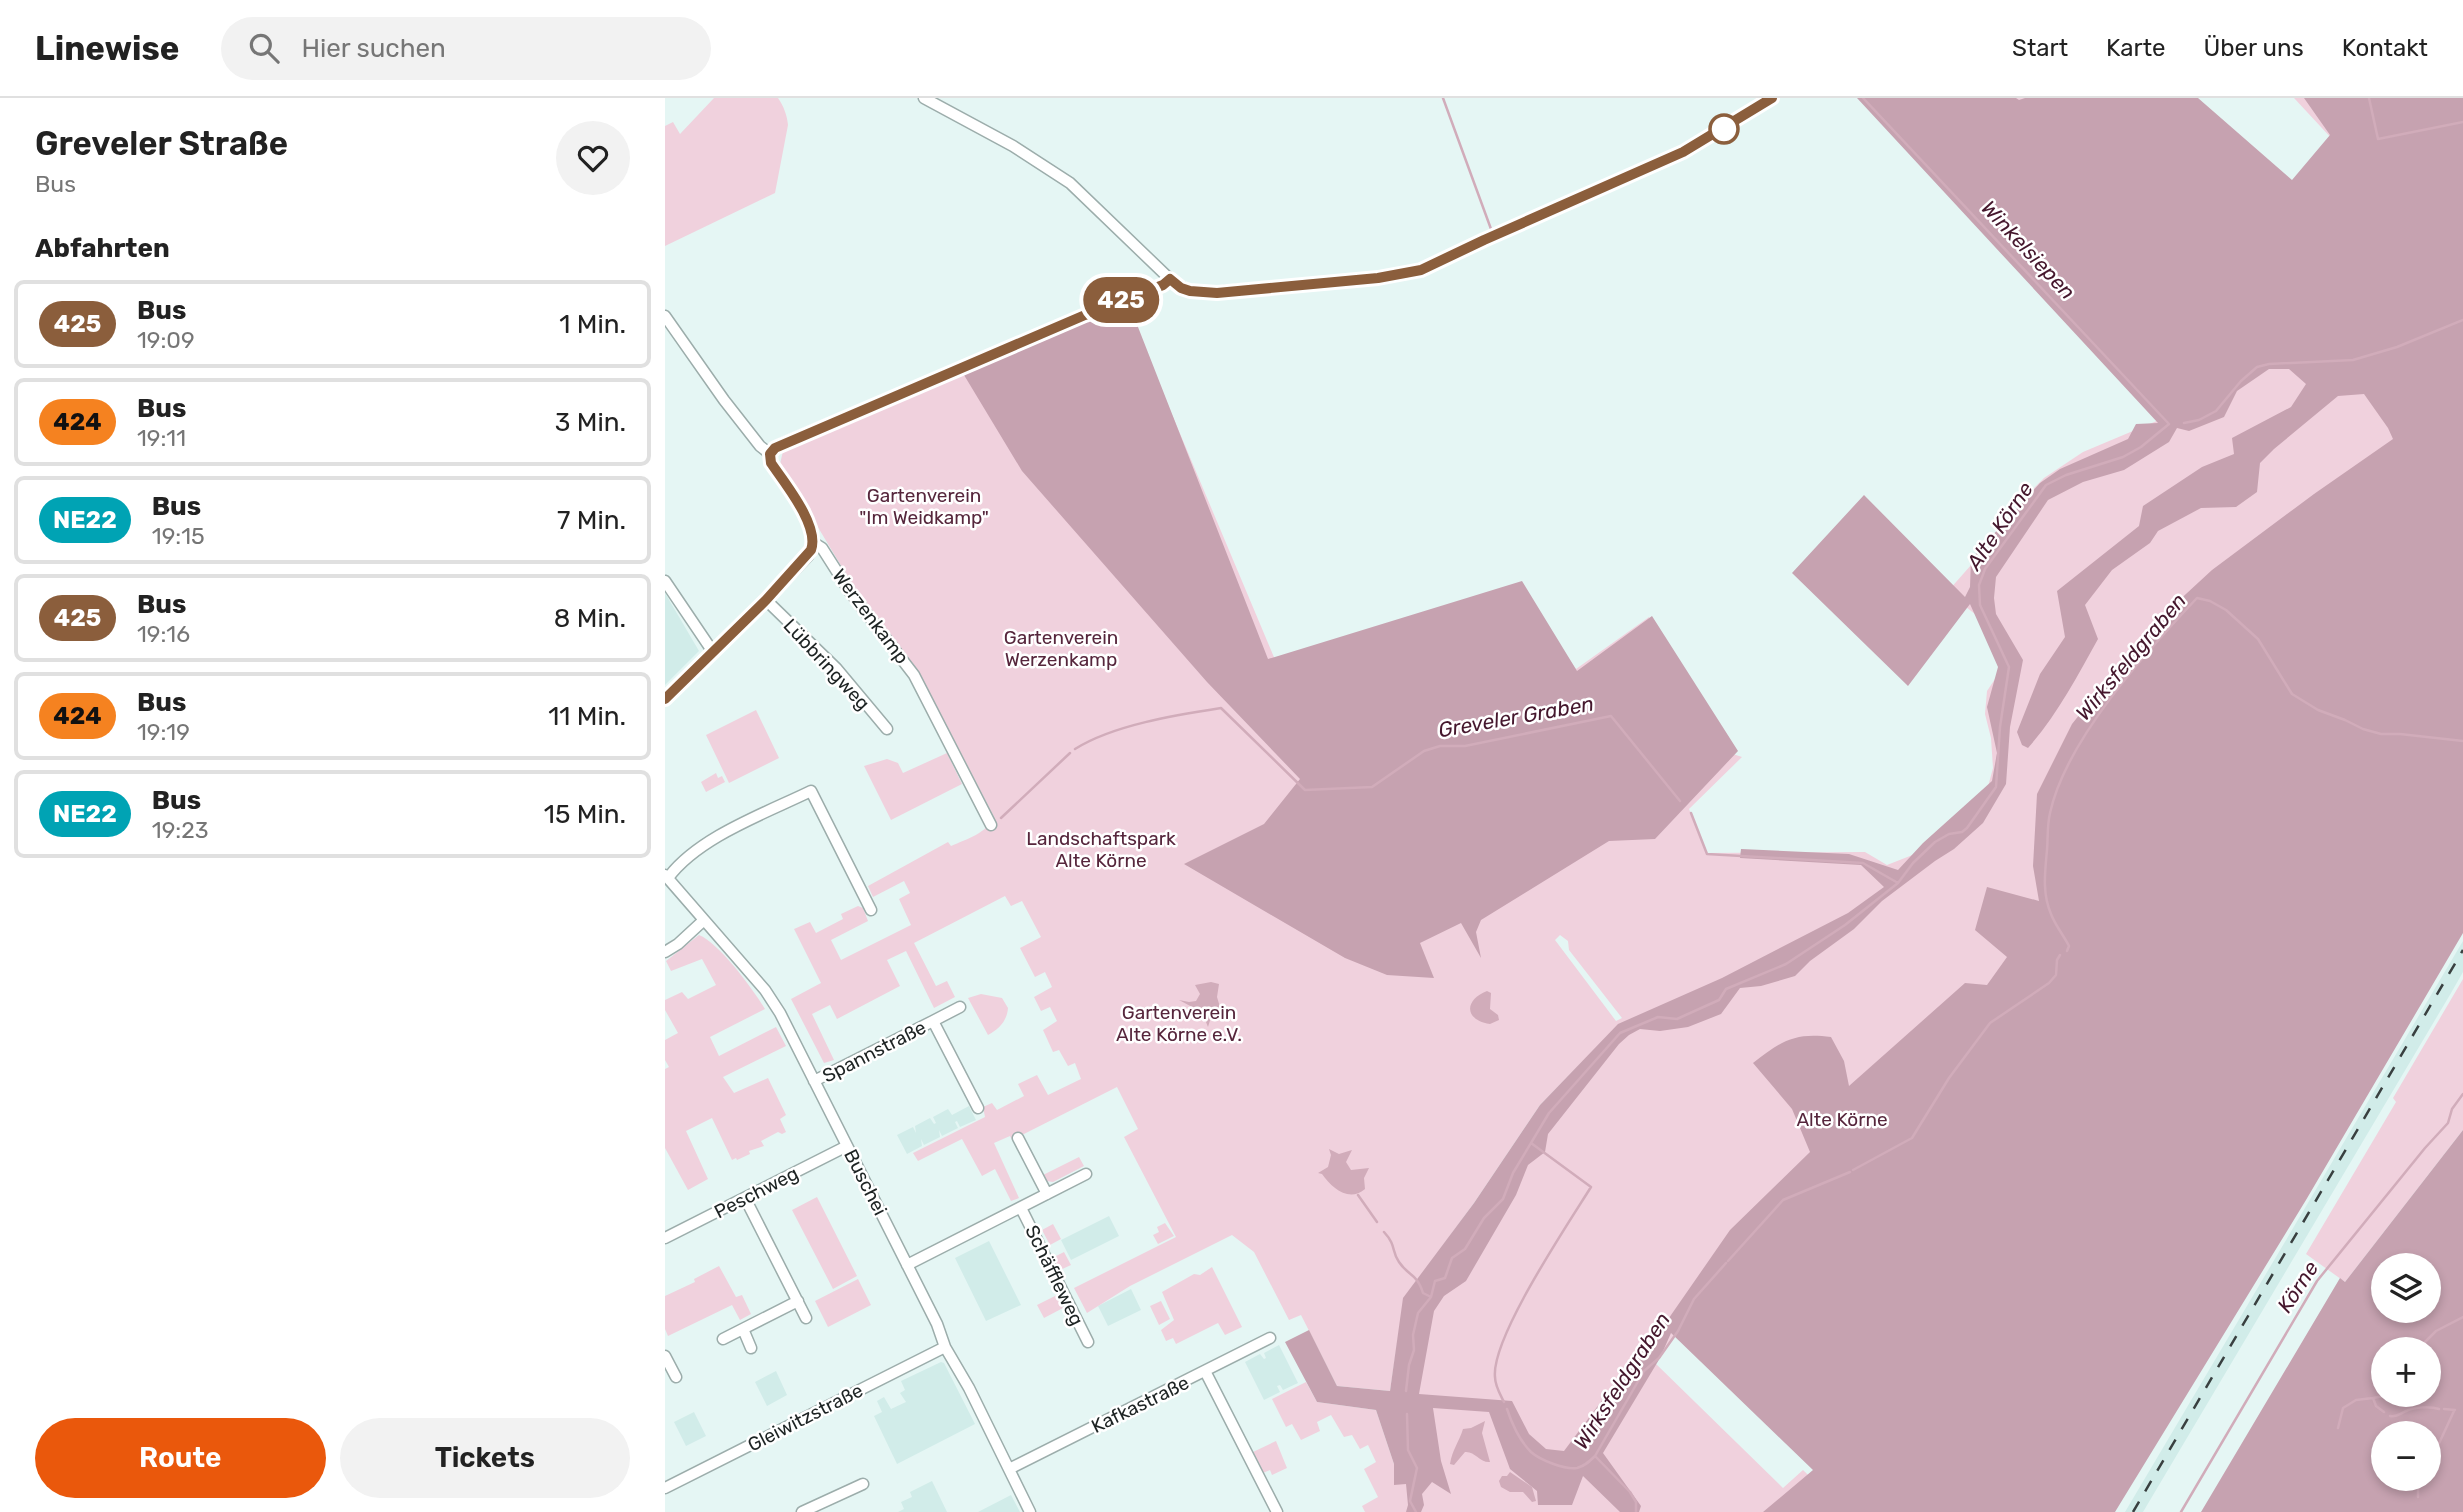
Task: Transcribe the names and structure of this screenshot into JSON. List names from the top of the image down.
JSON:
{
  "streets": {
    "street": [
      "Werzenkamp",
      "Lübbringweg",
      "Spannstraße",
      "Buschei",
      "Peschweg",
      "Schäffleweg",
      "Kafkastraße",
      "Gleiwitzstraße"
    ]
  },
  "crossings": [
    ["Spannstraße", "Buschei"],
    ["Buschei", "Peschweg"],
    ["Buschei", "Schäffleweg"],
    ["Buschei", "Kafkastraße"],
    ["Buschei", "Gleiwitzstraße"]
  ],
  "water": [
    "Winkelsiepen",
    "Alte Körne",
    "Wirksfeldgraben",
    "Greveler Graben",
    "Körne"
  ],
  "parks": [
    "Gartenverein \"Im Weidkamp\"",
    "Gartenverein Werzenkamp",
    "Landschaftspark Alte Körne",
    "Gartenverein Alte Körne e.V.",
    "Alte Körne"
  ],
  "lines": ["bus line 425"],
  "page": {
    "header": "Linewise",
    "search": "Hier suchen",
    "nav": [
      "Start",
      "Karte",
      "Über uns",
      "Kontakt"
    ],
    "heading": [
      ["Greveler Straße", "Bus"],
      "Abfahrten"
    ],
    "on_map": "425",
    "list": [
      {
        "mark": "425",
        "name": "Bus",
        "note": "19:09",
        "value": "1 Min."
      },
      {
        "mark": "424",
        "name": "Bus",
        "note": "19:11",
        "value": "3 Min."
      },
      {
        "mark": "NE22",
        "name": "Bus",
        "note": "19:15",
        "value": "7 Min."
      },
      {
        "mark": "425",
        "name": "Bus",
        "note": "19:16",
        "value": "8 Min."
      },
      {
        "mark": "424",
        "name": "Bus",
        "note": "19:19",
        "value": "11 Min."
      },
      {
        "mark": "NE22",
        "name": "Bus",
        "note": "19:23",
        "value": "15 Min."
      }
    ],
    "map_buttons": ["+", "−"],
    "buttons": ["Route", "Tickets"]
  }
}
